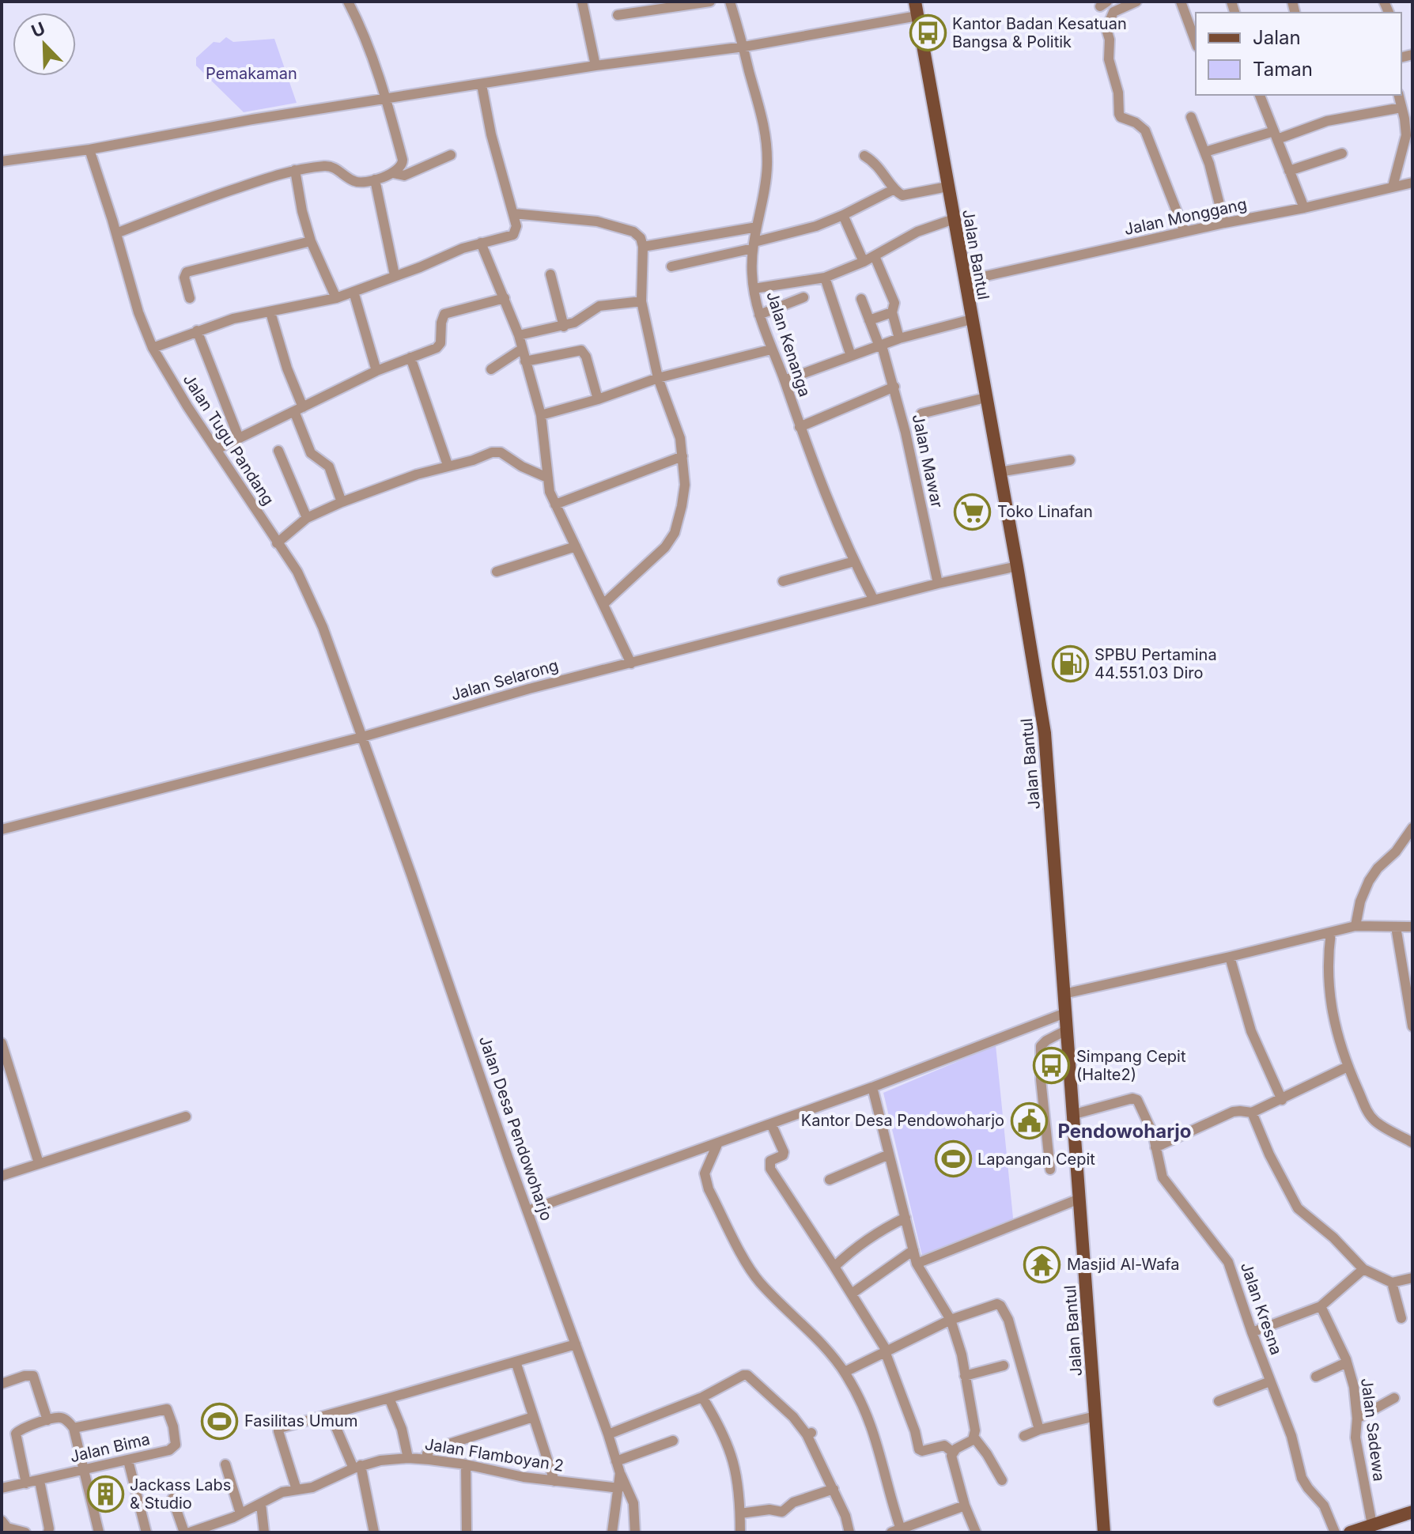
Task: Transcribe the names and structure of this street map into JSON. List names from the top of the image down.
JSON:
{
  "streets": {
    "main road": ["Jalan Bantul"],
    "street": [
      "Jalan Monggang",
      "Jalan Kenanga",
      "Jalan Tugu Pandang",
      "Jalan Mawar",
      "Jalan Selarong",
      "Jalan Desa Pendowoharjo",
      "Jalan Kresna",
      "Jalan Sadewa",
      "Jalan Bima",
      "Jalan Flamboyan 2"
    ]
  },
  "crossings": [
    ["Jalan Monggang", "Jalan Bantul"],
    ["Jalan Bantul", "Jalan Selarong"],
    ["Jalan Bantul", "Jalan Kresna"],
    ["Jalan Kenanga", "Jalan Selarong"],
    ["Jalan Tugu Pandang", "Jalan Selarong"],
    ["Jalan Tugu Pandang", "Jalan Desa Pendowoharjo"],
    ["Jalan Mawar", "Jalan Selarong"],
    ["Jalan Selarong", "Jalan Desa Pendowoharjo"],
    ["Jalan Desa Pendowoharjo", "Jalan Flamboyan 2"]
  ],
  "districts": ["Pendowoharjo"],
  "parks": ["Pemakaman"],
  "places": {
    "bus stop": ["Kantor Badan Kesatuan Bangsa & Politik", "Simpang Cepit (Halte2)"],
    "supermarket": ["Toko Linafan"],
    "fuel station": ["SPBU Pertamina 44.551.03 Diro"],
    "public building": ["Kantor Desa Pendowoharjo"],
    "sports": ["Lapangan Cepit", "Fasilitas Umum"],
    "temple": ["Masjid Al-Wafa"],
    "building": ["Jackass Labs & Studio"]
  },
  "legend": ["Jalan", "Taman"],
  "north": "top left"
}
